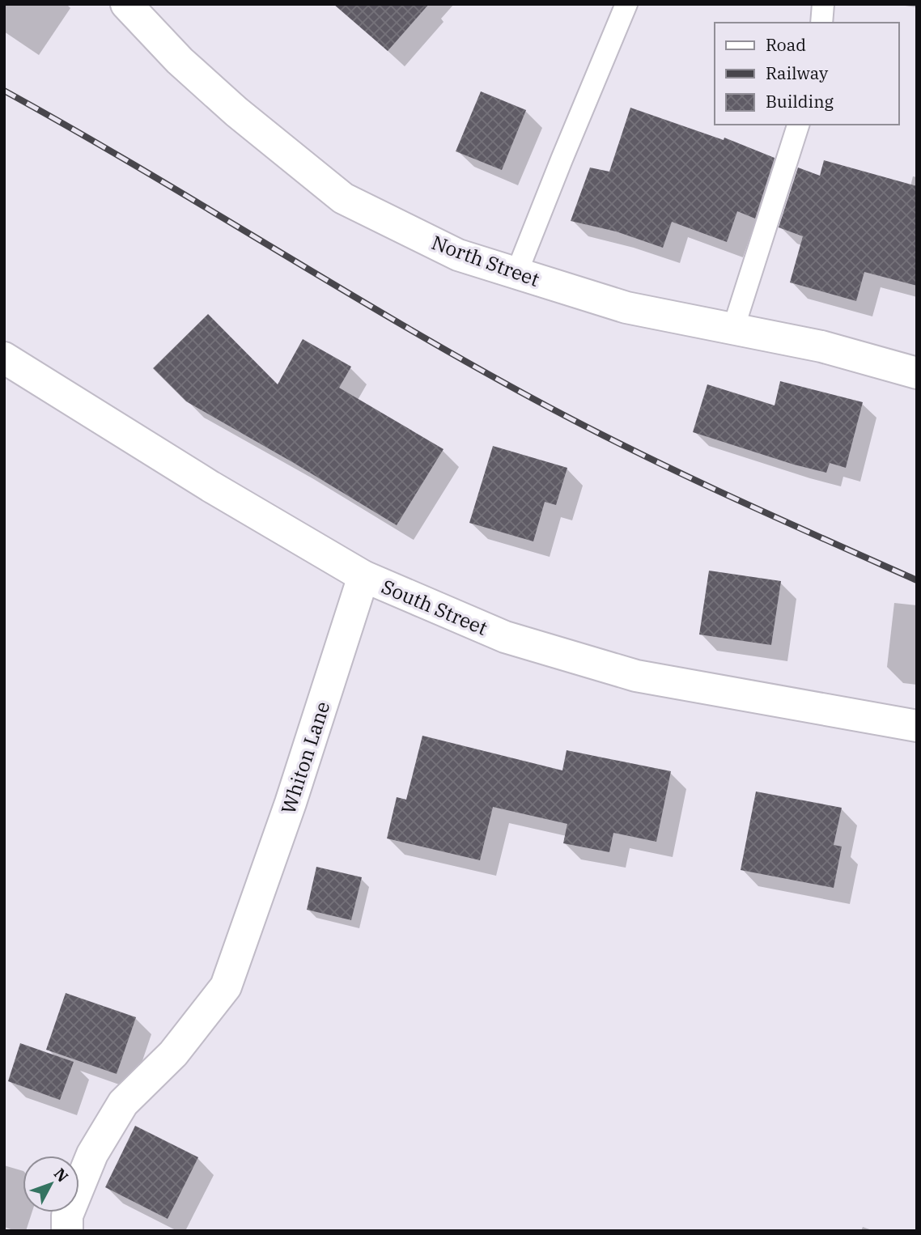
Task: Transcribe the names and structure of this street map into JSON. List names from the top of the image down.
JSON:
{
  "streets": {
    "street": ["North Street", "South Street", "Whiton Lane"]
  },
  "crossings": [
    ["South Street", "Whiton Lane"]
  ],
  "legend": ["Road", "Railway", "Building"],
  "north": "top right"
}
